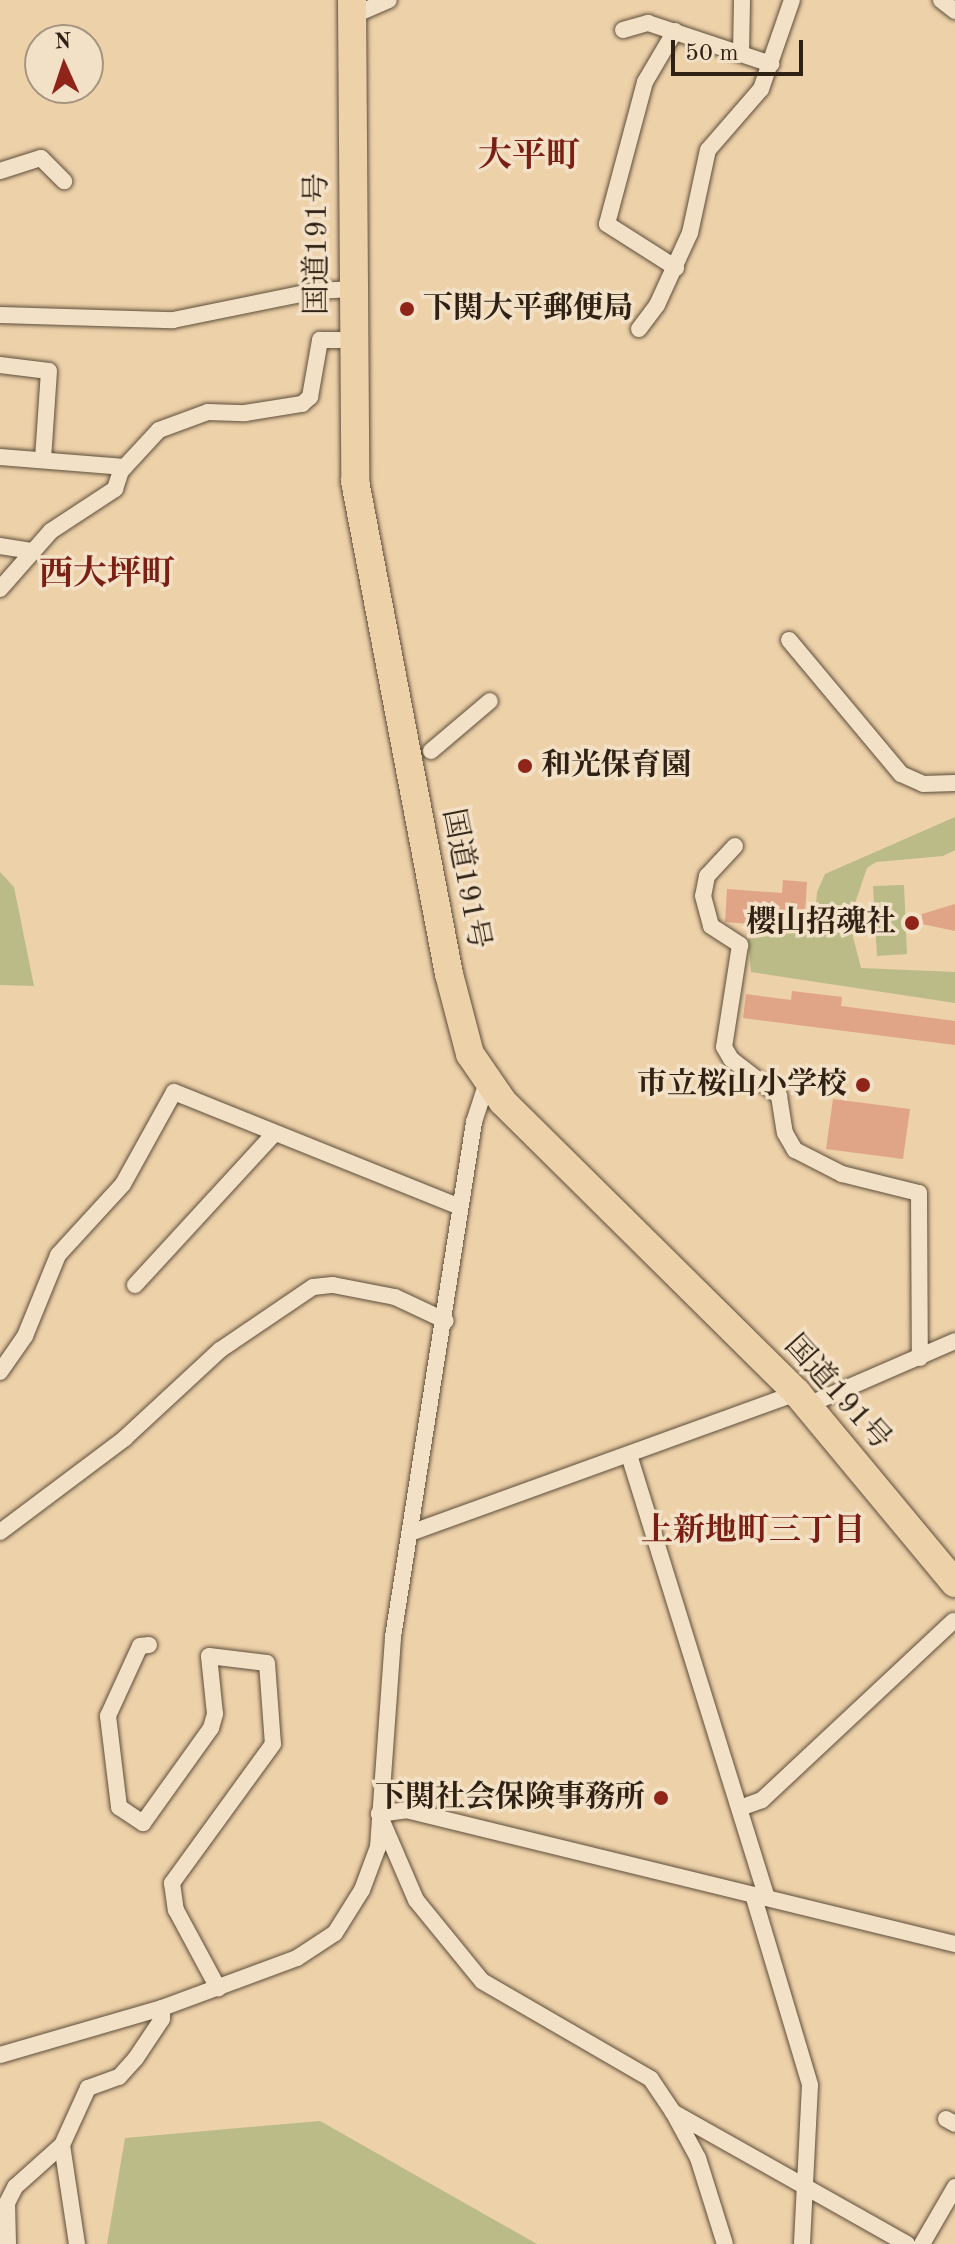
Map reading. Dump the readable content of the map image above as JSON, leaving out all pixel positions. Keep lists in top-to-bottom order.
{
  "streets": {
    "highway": ["国道191号"]
  },
  "districts": ["大平町", "西大坪町", "上新地町三丁目"],
  "places": [
    "下関大平郵便局",
    "和光保育園",
    "櫻山招魂社",
    "市立桜山小学校",
    "下関社会保険事務所"
  ],
  "scale_bar": "50 m",
  "north": "top"
}
